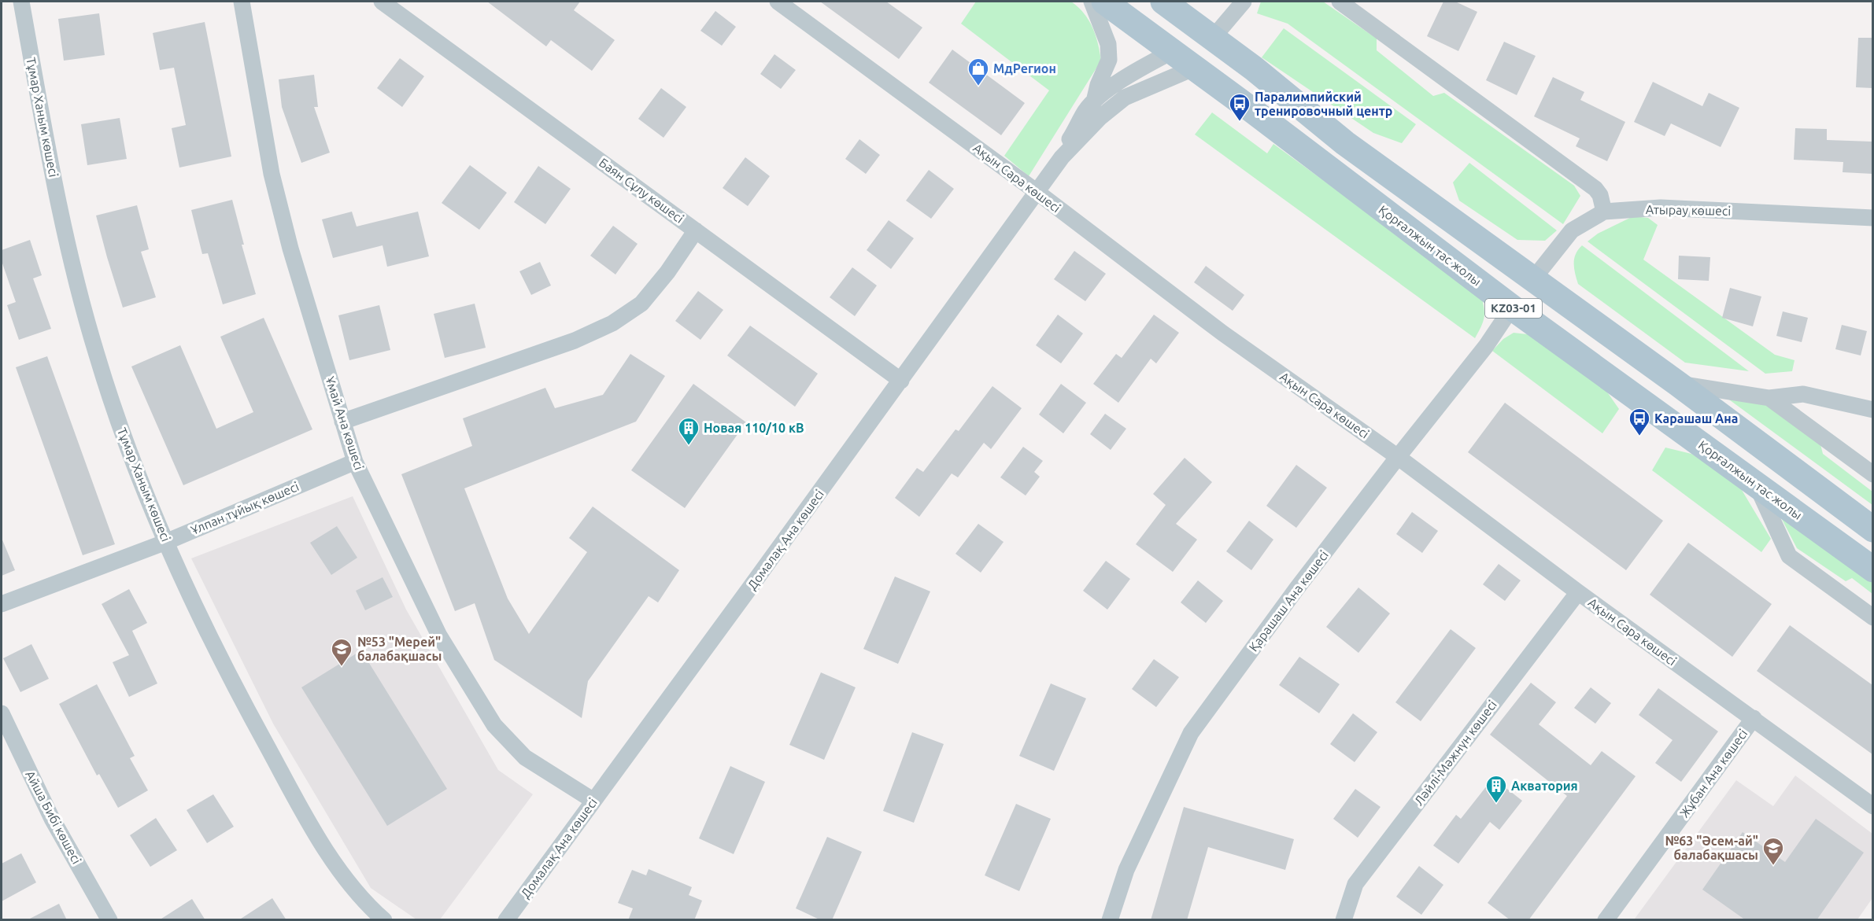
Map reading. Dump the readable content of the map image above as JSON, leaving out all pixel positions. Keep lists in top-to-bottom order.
{
  "streets": {
    "main road": ["Қорғалжын тас жолы", "KZ03-01"],
    "street": [
      "Тұмар Ханым көшесі",
      "Ақын Сара көшесі",
      "Баян Сұлу көшесі",
      "Атырау көшесі",
      "Ұмай Ана көшесі",
      "Ұлпан тұйық көшесі",
      "Домалақ Ана көшесі",
      "Қарашаш Ана көшесі",
      "Ләйлі-Мәжнүн көшесі",
      "Жұбан Ана көшесі",
      "Айша Бибі көшесі"
    ]
  },
  "crossings": [
    ["Тұмар Ханым көшесі", "Ұлпан тұйық көшесі"],
    ["Ақын Сара көшесі", "Домалақ Ана көшесі"],
    ["Ақын Сара көшесі", "Қарашаш Ана көшесі"],
    ["Ақын Сара көшесі", "Ләйлі-Мәжнүн көшесі"],
    ["Ақын Сара көшесі", "Жұбан Ана көшесі"],
    ["Баян Сұлу көшесі", "Домалақ Ана көшесі"],
    ["Атырау көшесі", "KZ03-01"],
    ["Қорғалжын тас жолы", "Домалақ Ана көшесі"],
    ["Қорғалжын тас жолы", "Қарашаш Ана көшесі"],
    ["Ұмай Ана көшесі", "Ұлпан тұйық көшесі"],
    ["Ұмай Ана көшесі", "Домалақ Ана көшесі"]
  ],
  "places": {
    "shop": ["МдРегион"],
    "bus stop": ["Паралимпийский тренировочный центр", "Карашаш Ана"],
    "building": ["Новая 110/10 кВ", "Акватория"],
    "school or university": ["№53 \"Мерей\" балабақшасы", "№63 \"Әсем-ай\" балабақшасы"]
  }
}
